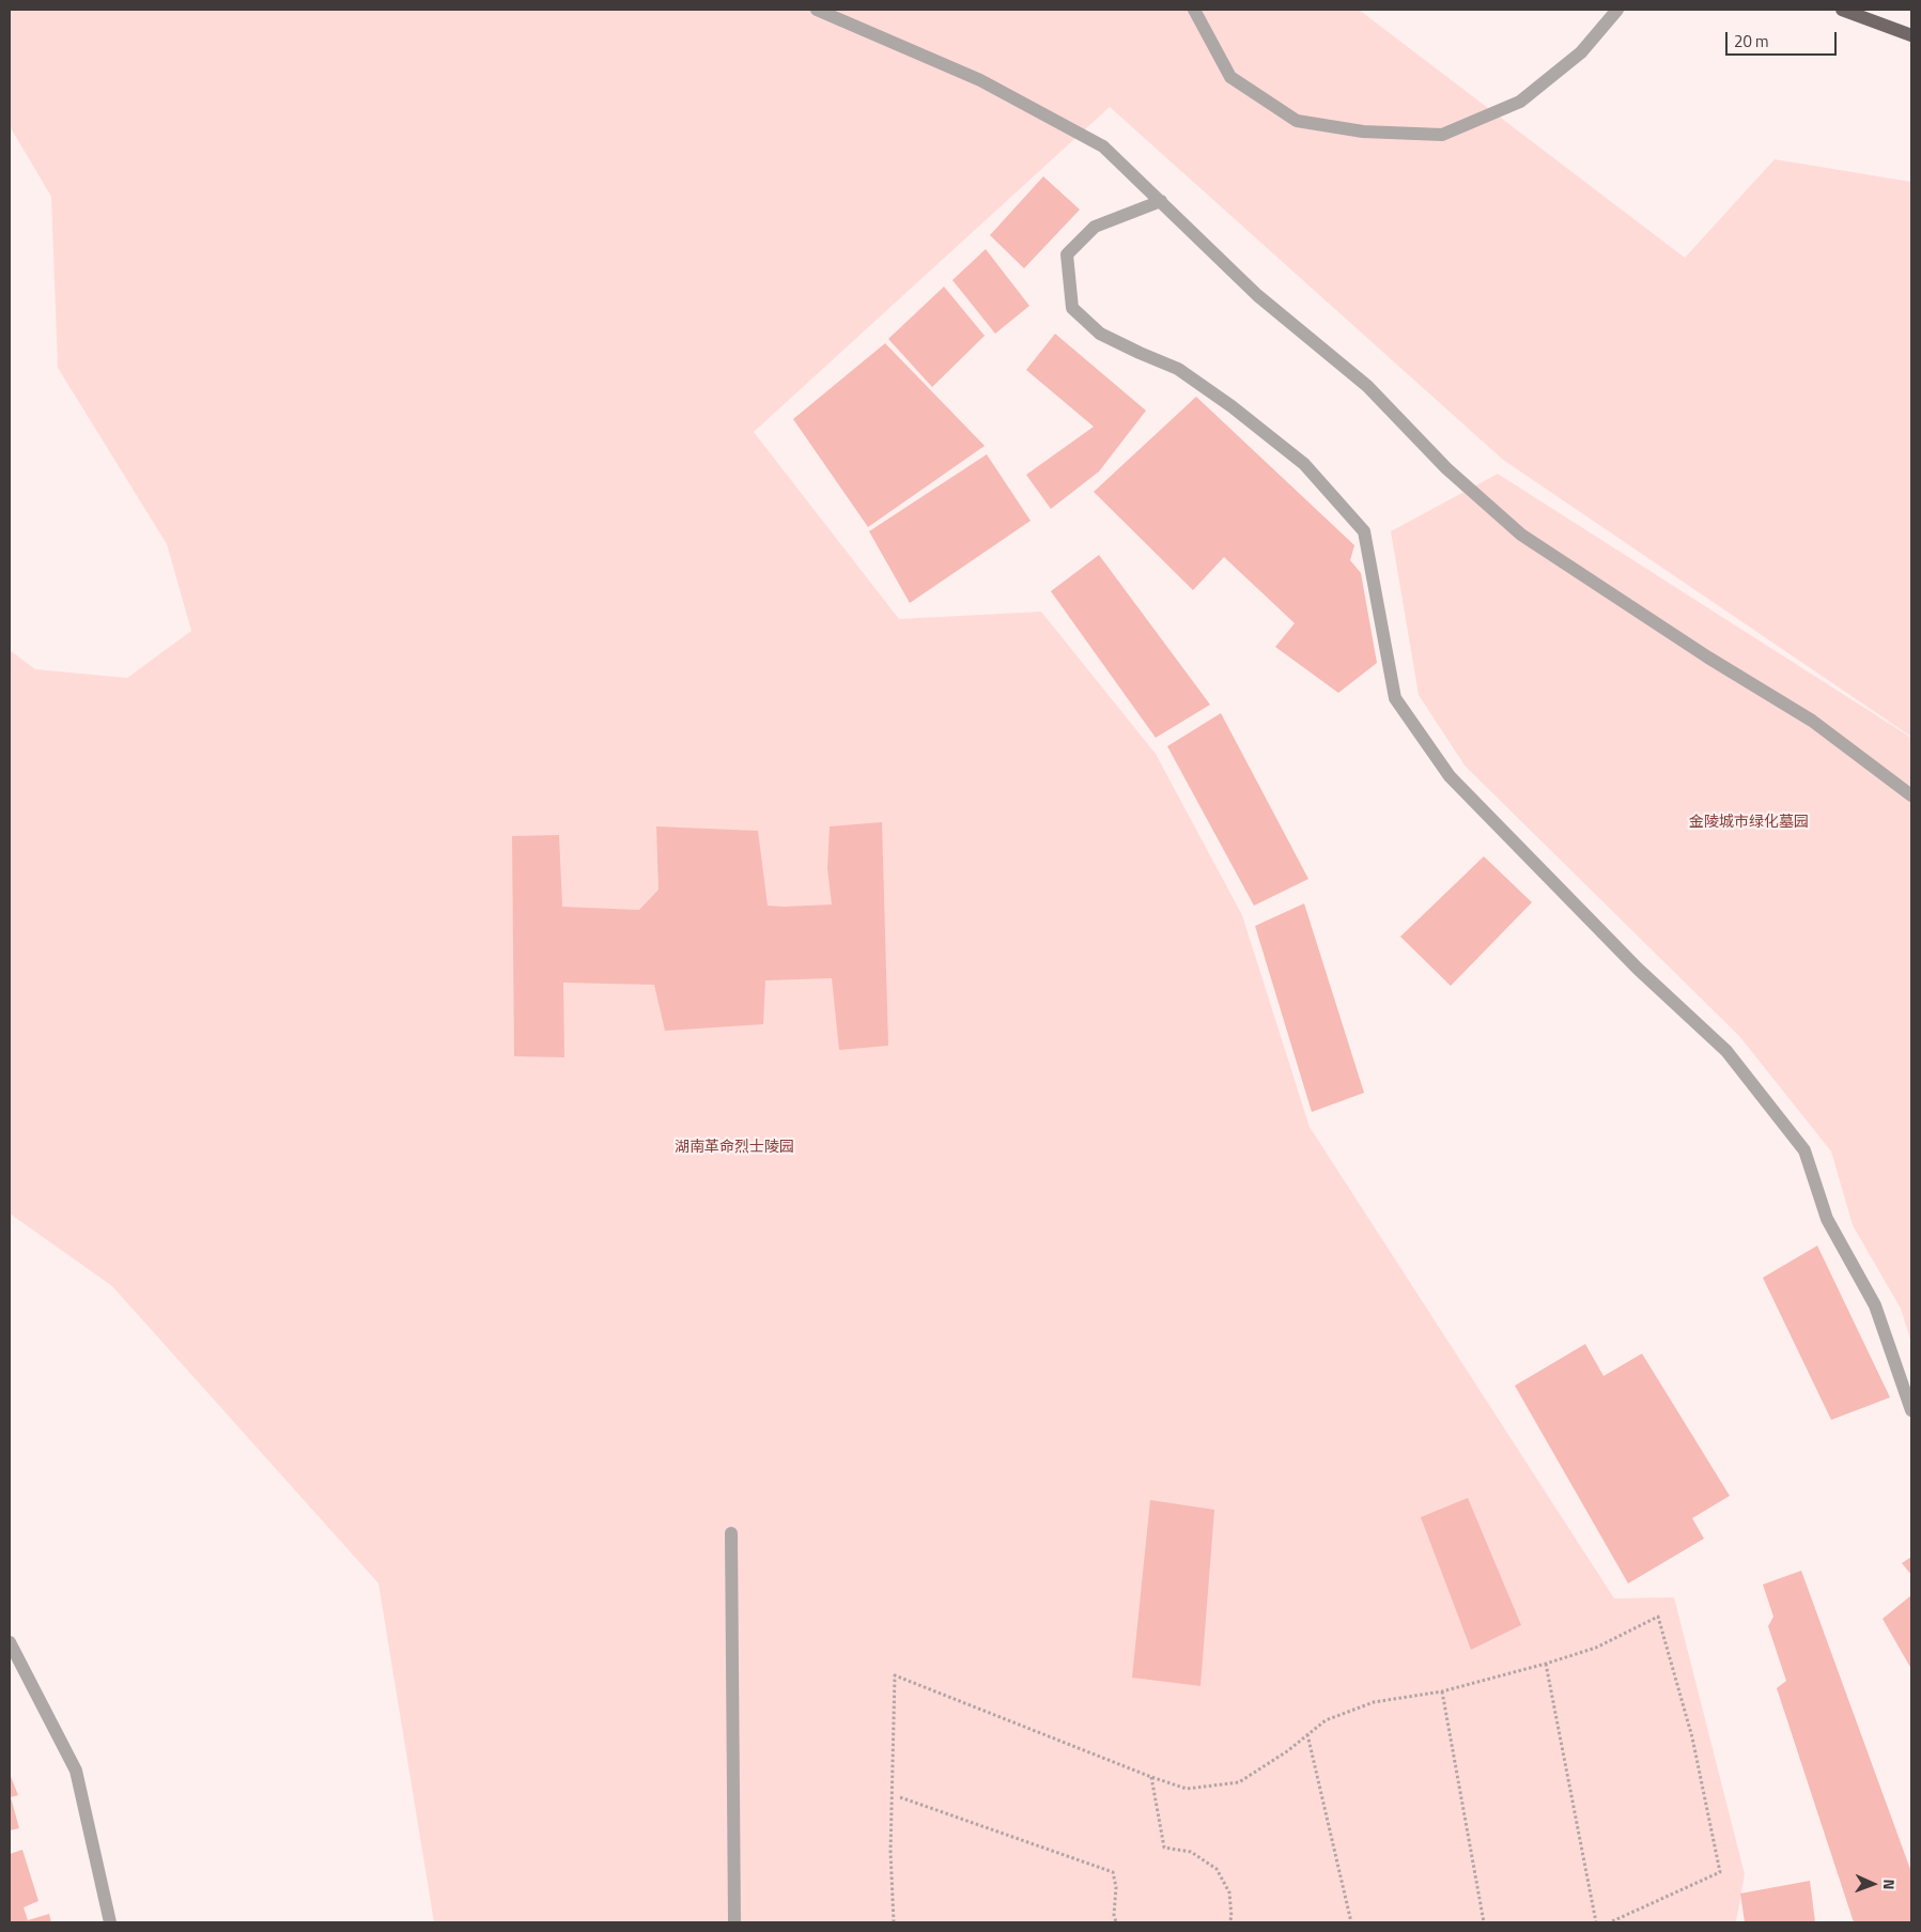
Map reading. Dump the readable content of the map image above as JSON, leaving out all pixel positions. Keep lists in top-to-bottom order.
{
  "parks": ["金陵城市绿化墓园", "湖南革命烈士陵园"],
  "scale_bar": "20 m",
  "north": "right"
}
